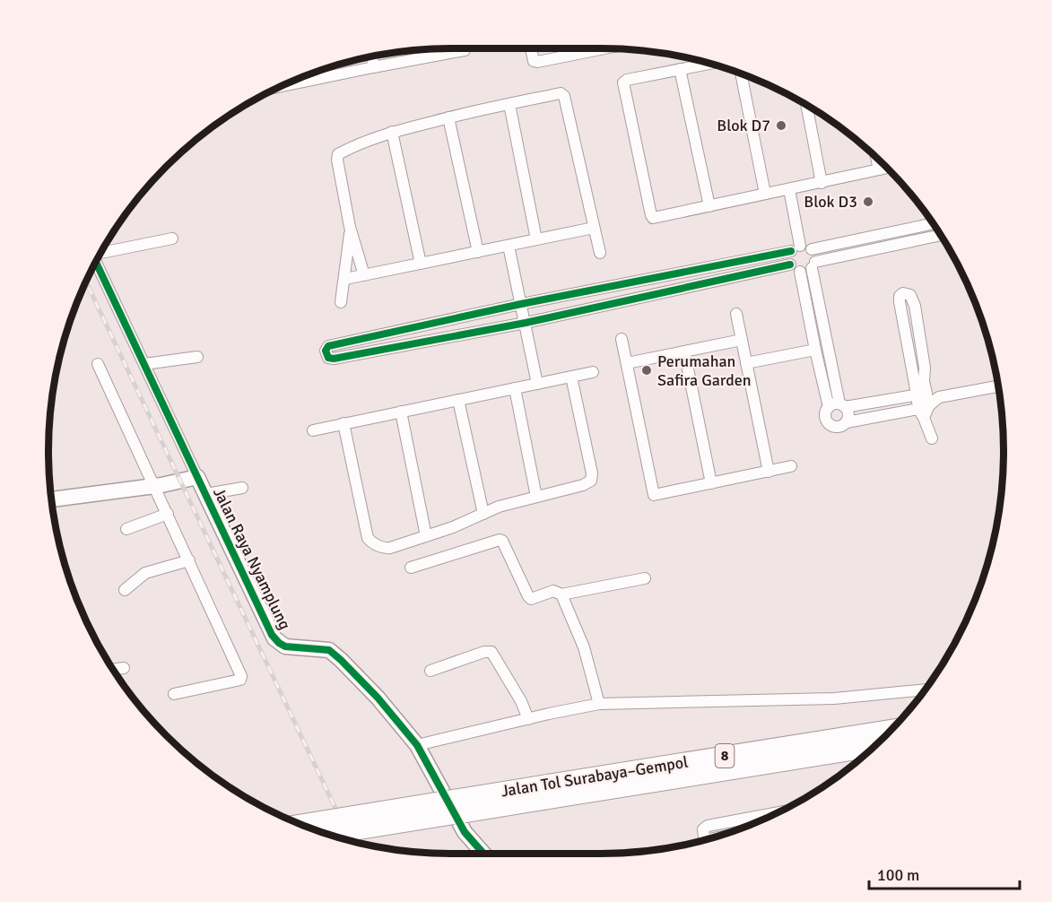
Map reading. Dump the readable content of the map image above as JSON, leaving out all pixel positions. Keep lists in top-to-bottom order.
{
  "streets": {
    "highway": ["8", "Jalan Tol Surabaya–Gempol"],
    "street": ["Jalan Raya Nyamplung"]
  },
  "places": ["Blok D7", "Blok D3", "Perumahan Safira Garden"],
  "scale_bar": "100 m"
}
